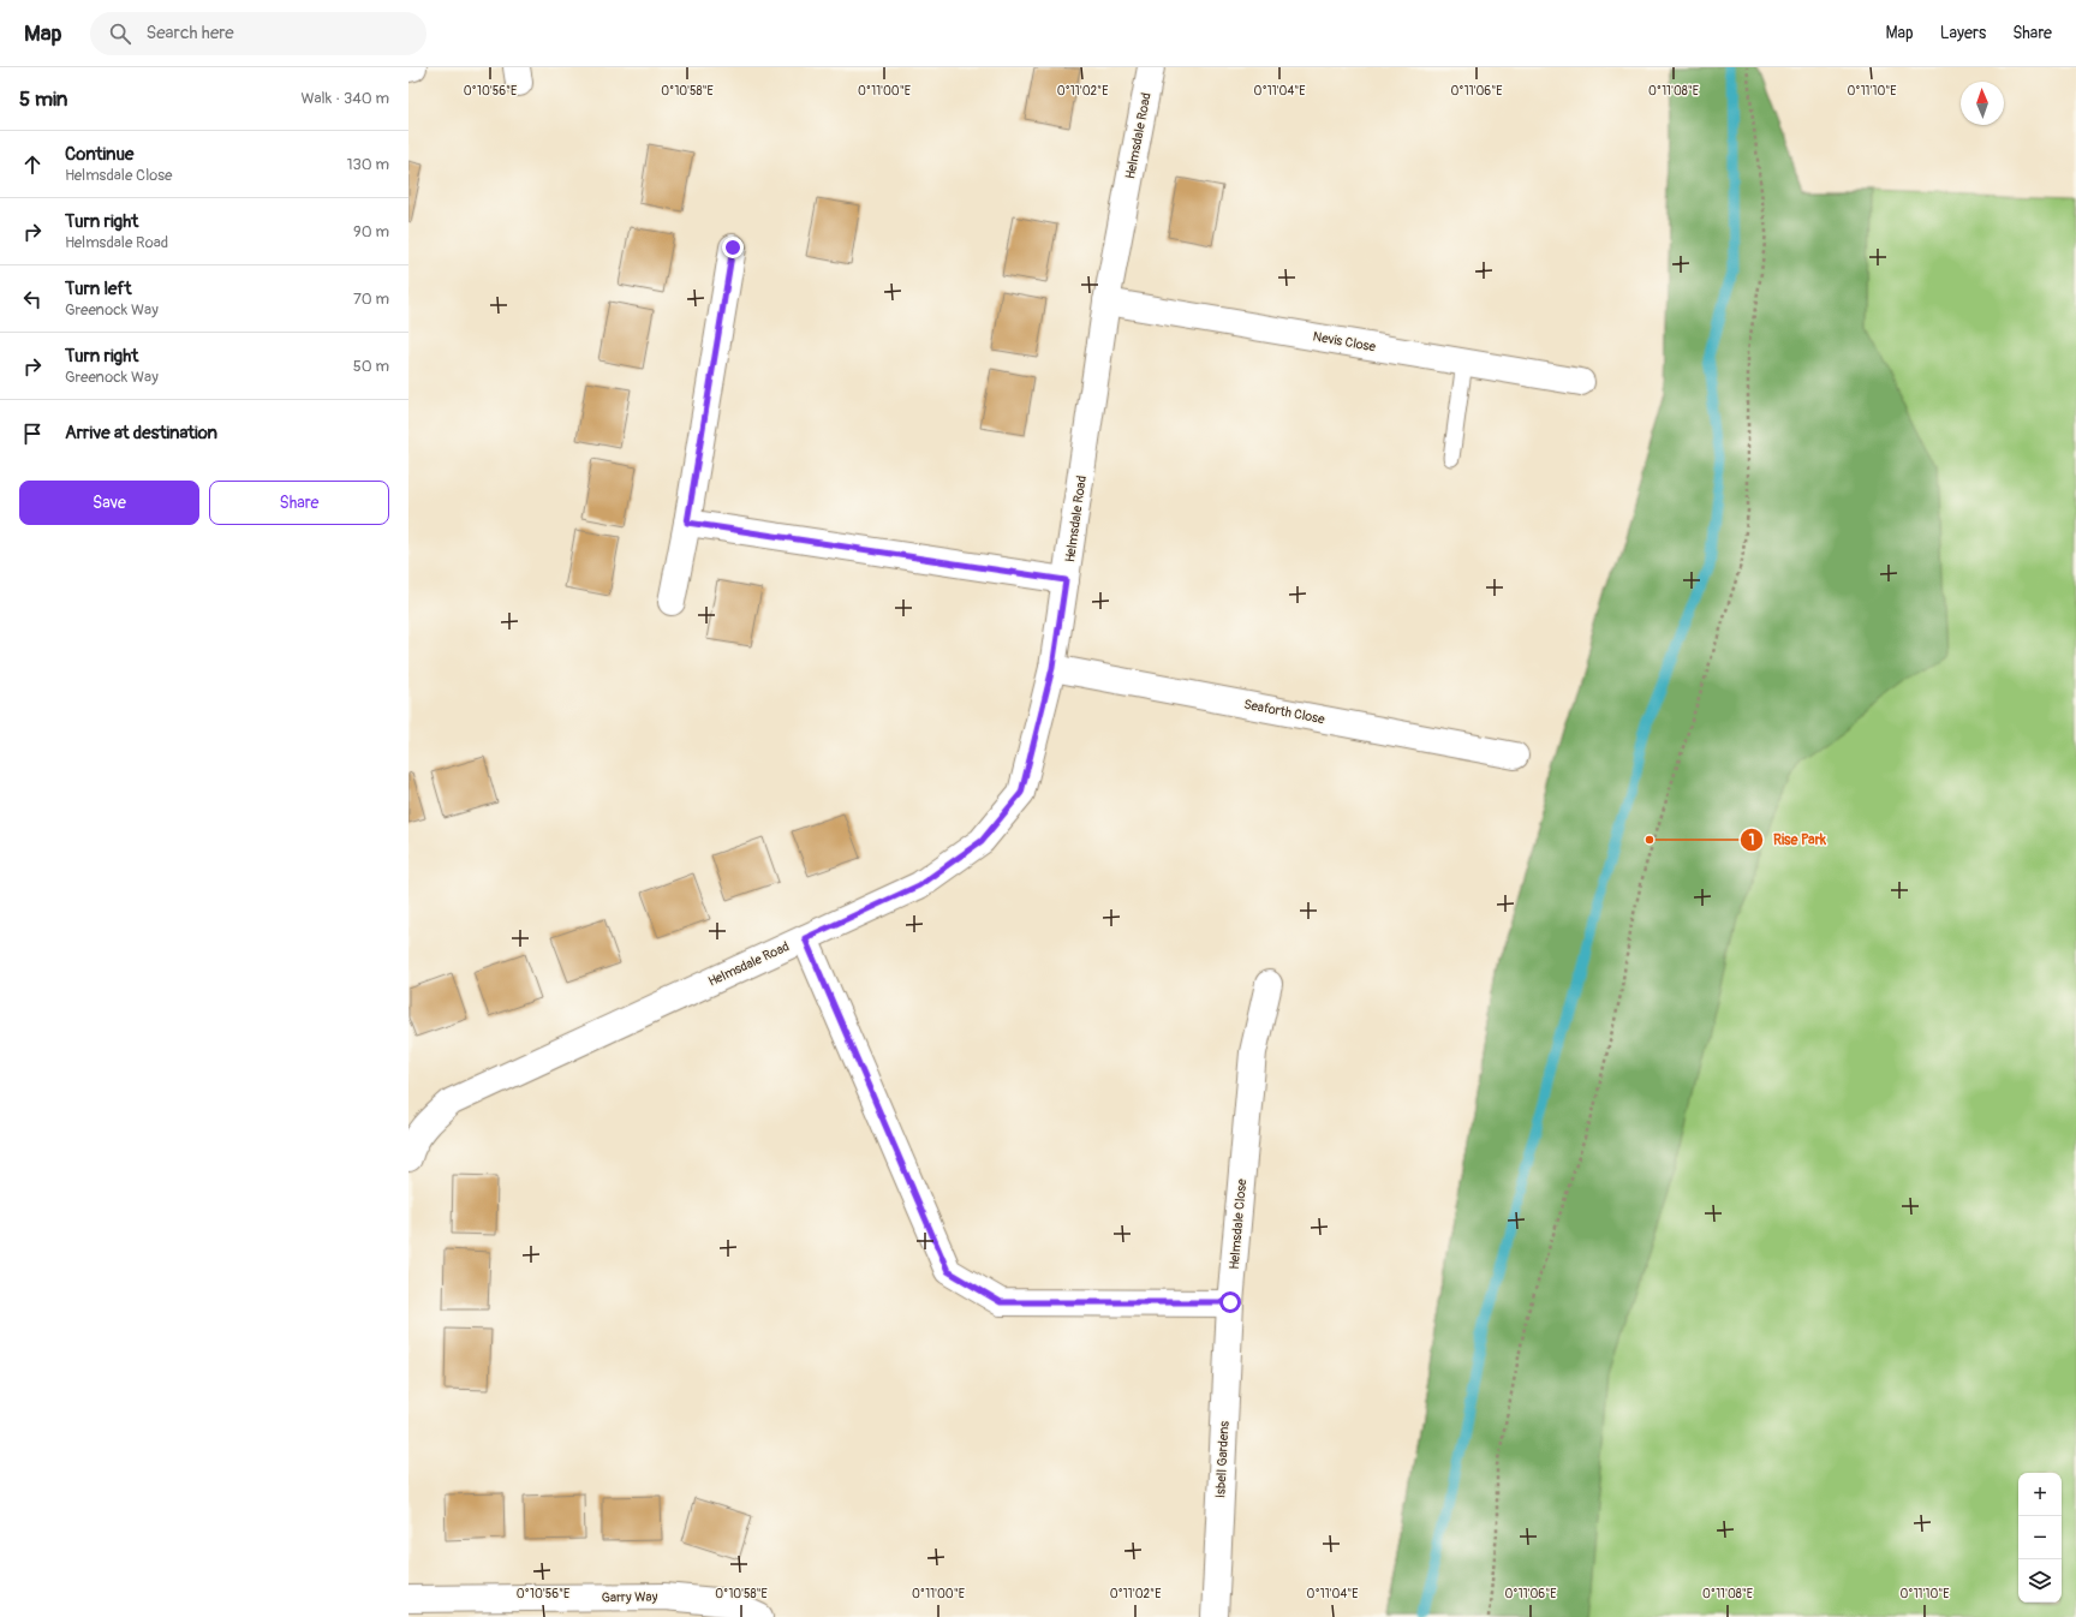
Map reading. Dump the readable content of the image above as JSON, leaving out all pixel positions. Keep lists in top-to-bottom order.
{
  "streets": {
    "street": [
      "Helmsdale Road",
      "Nevis Close",
      "Seaforth Close",
      "Helmsdale Close",
      "Isbell Gardens",
      "Garry Way"
    ]
  },
  "crossings": [
    ["Helmsdale Road", "Nevis Close"],
    ["Helmsdale Road", "Seaforth Close"],
    ["Helmsdale Close", "Isbell Gardens"]
  ],
  "places": ["Rise Park"],
  "north": "top",
  "page": {
    "header": "Map",
    "search": "Search here",
    "nav": ["Map", "Layers", "Share"],
    "heading": ["5 min", "Walk · 340 m"],
    "list": [
      ["Continue", "Helmsdale Close", "130 m"],
      ["Turn right", "Helmsdale Road", "90 m"],
      ["Turn left", "Greenock Way", "70 m"],
      ["Turn right", "Greenock Way", "50 m"],
      "Arrive at destination"
    ],
    "buttons": ["Save", "Share"],
    "map_buttons": ["+", "−"]
  },
  "coordinates": [
    "0°10'56\"E",
    "0°10'58\"E",
    "0°11'00\"E",
    "0°11'02\"E",
    "0°11'04\"E",
    "0°11'06\"E",
    "0°11'08\"E",
    "0°11'10\"E"
  ]
}
